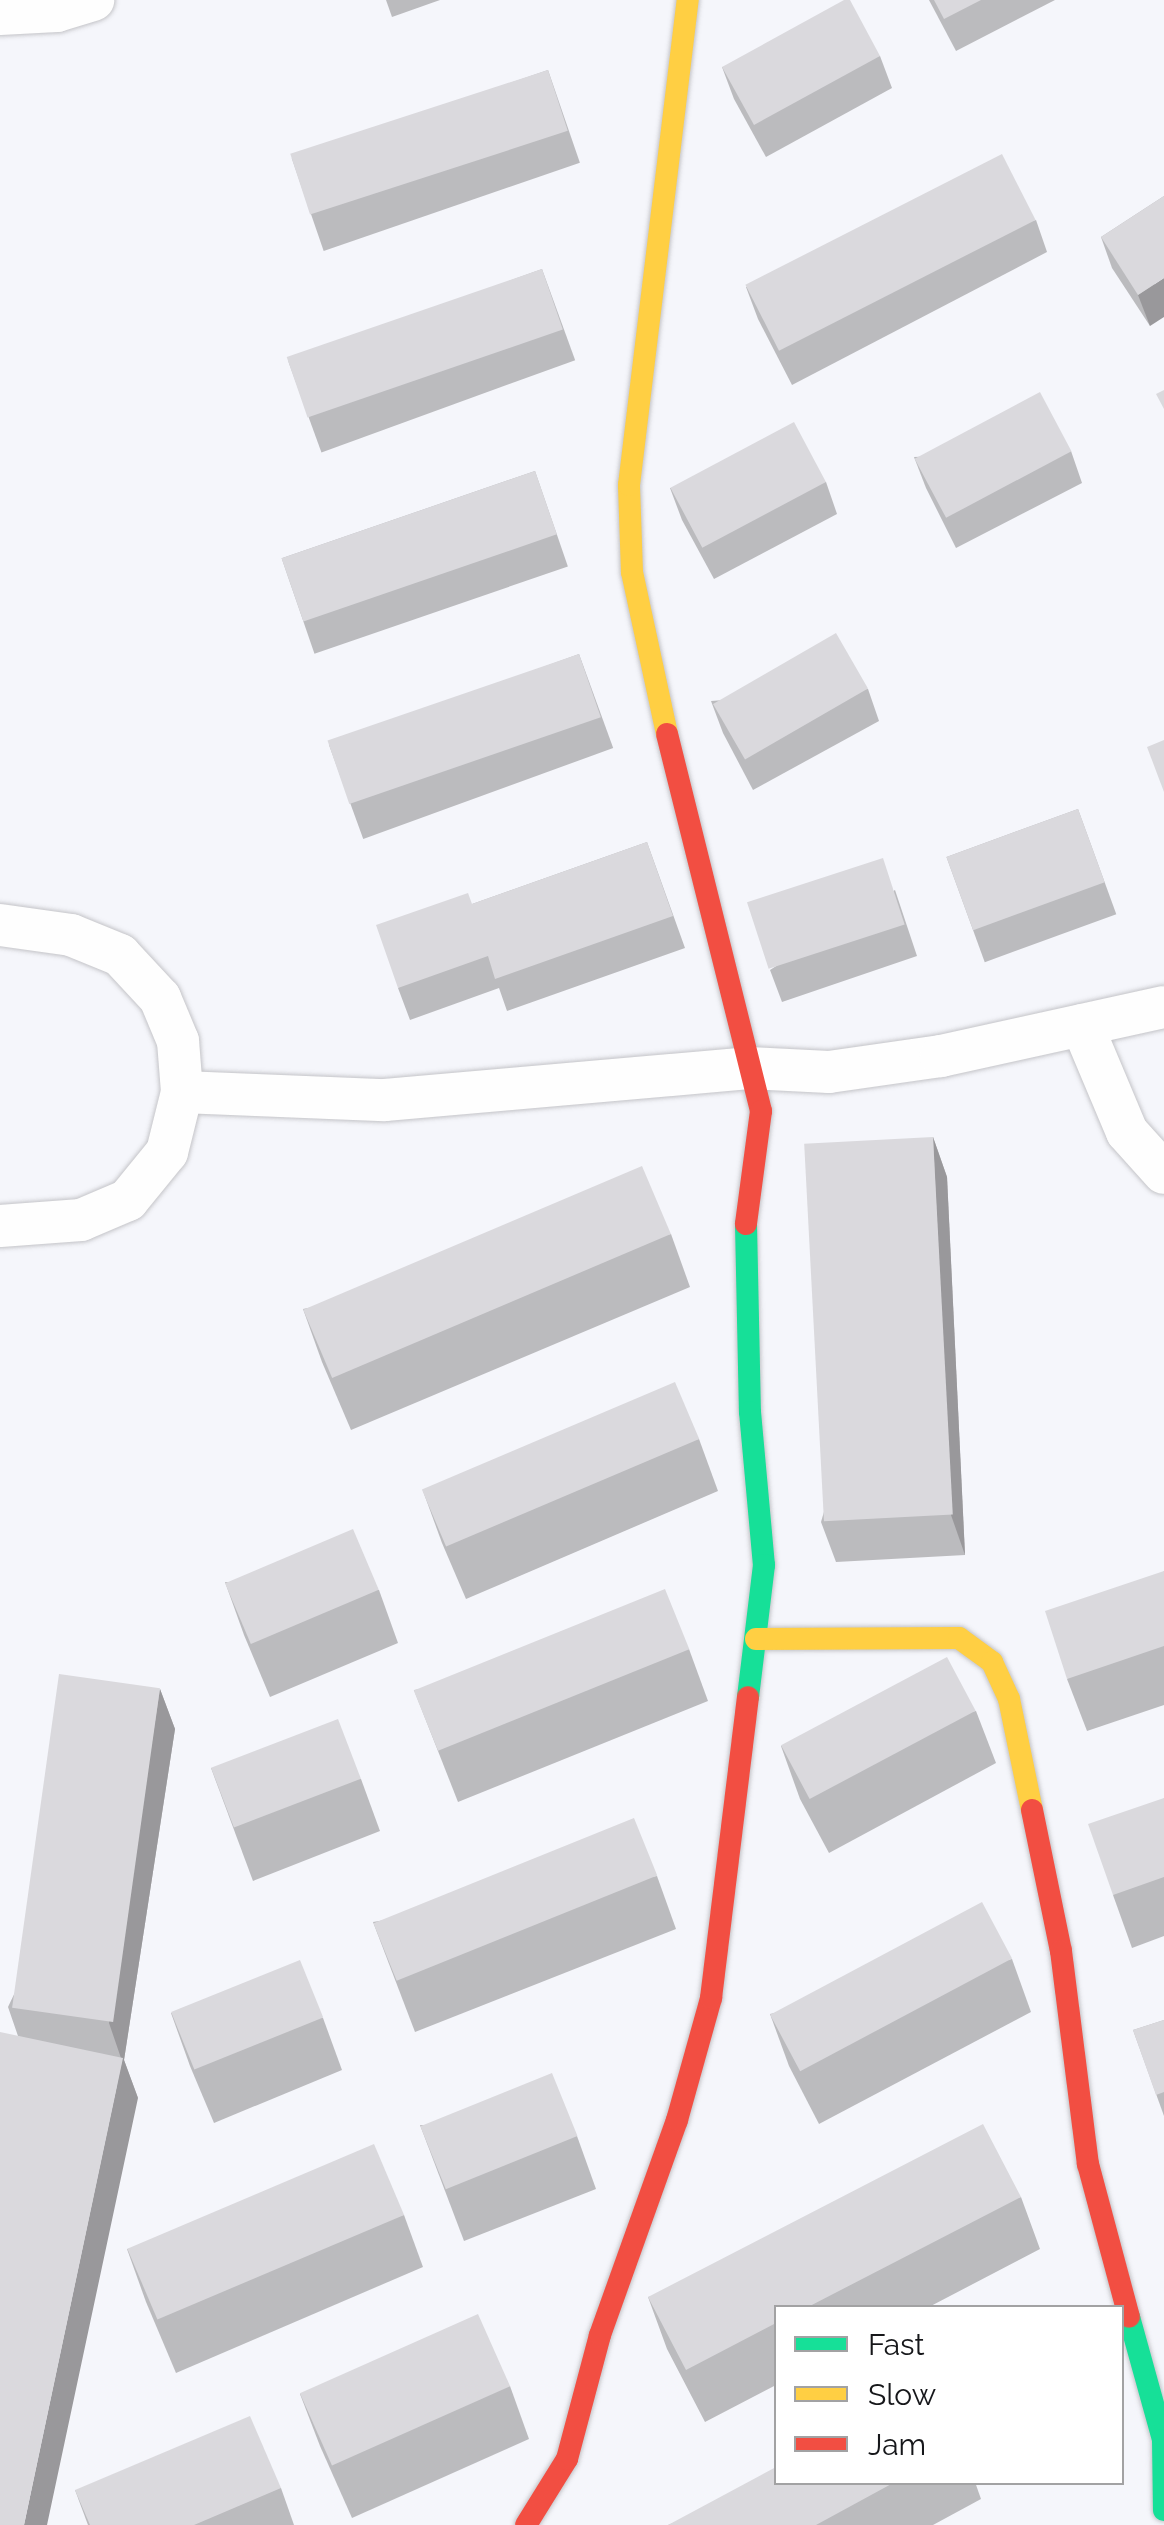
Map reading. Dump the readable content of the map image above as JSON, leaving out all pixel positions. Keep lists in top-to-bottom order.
{
  "legend": ["Fast", "Slow", "Jam"]
}
